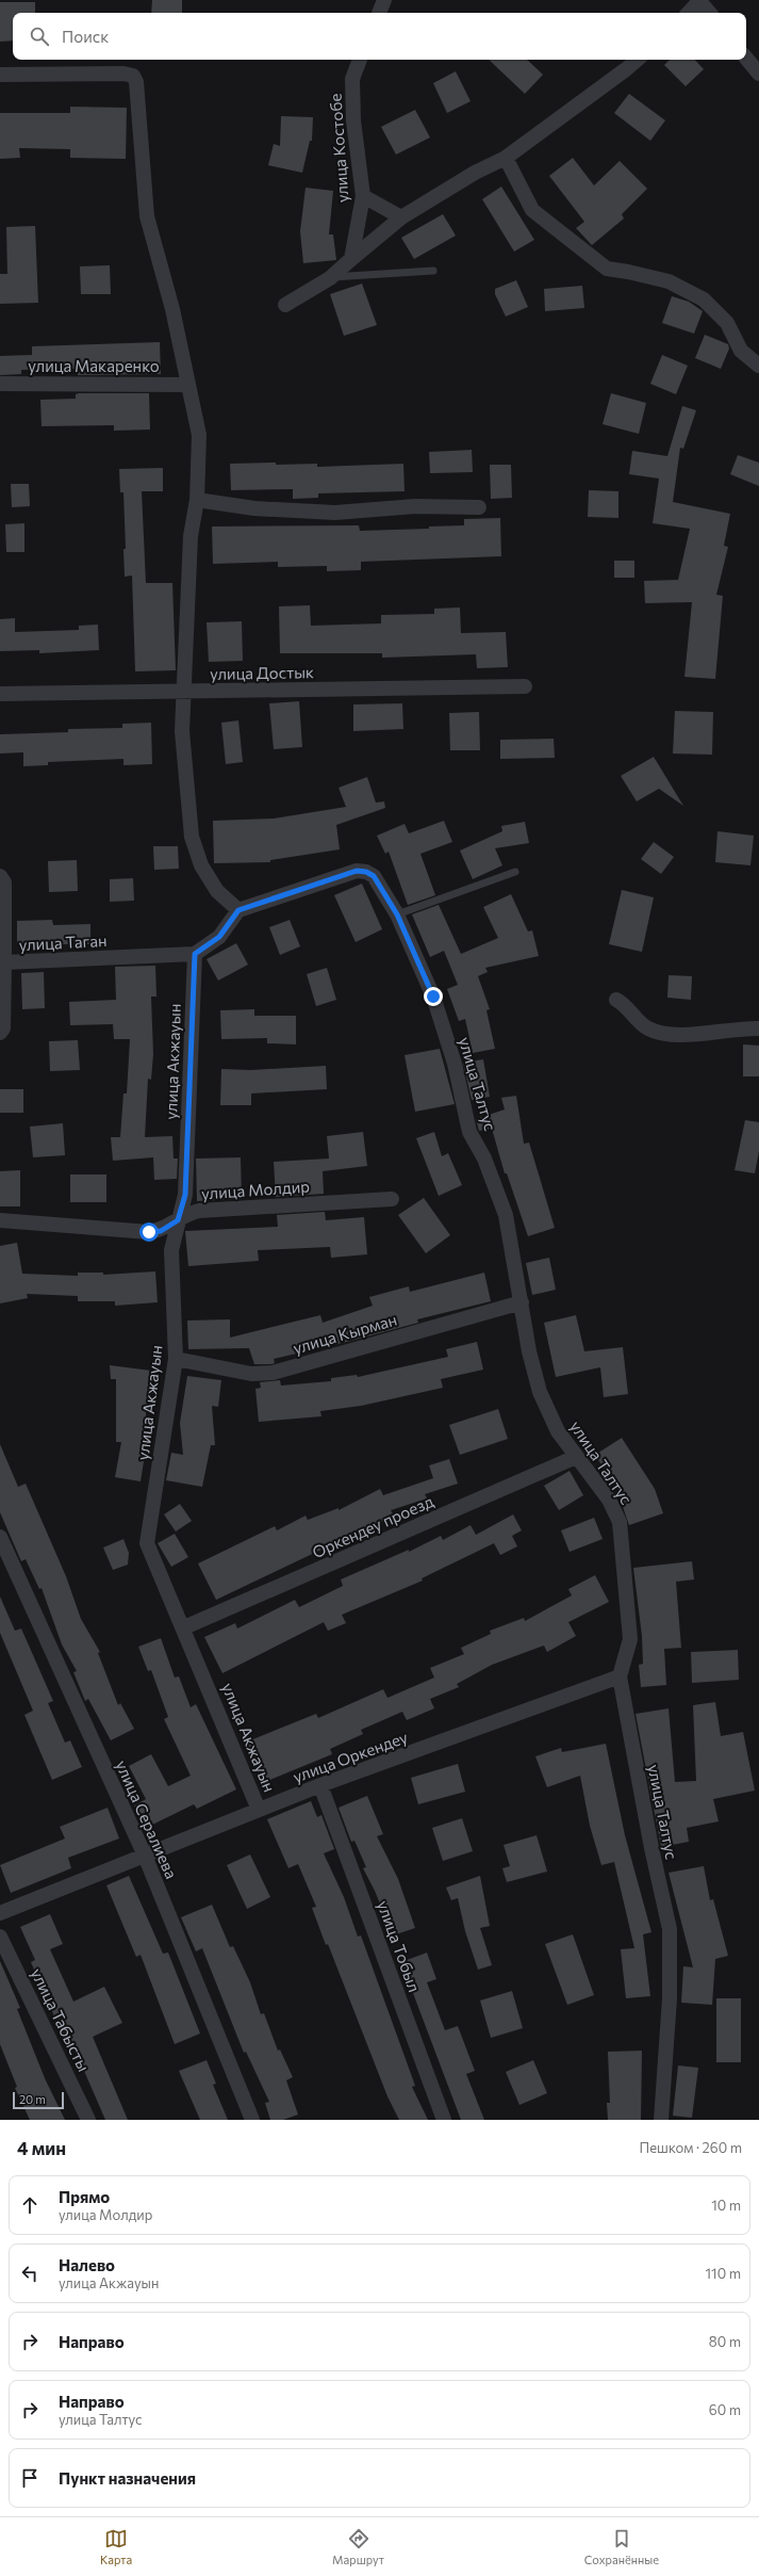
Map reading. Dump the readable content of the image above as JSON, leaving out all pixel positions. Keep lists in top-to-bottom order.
{
  "streets": {
    "street": [
      "улица Костобе",
      "улица Макаренко",
      "улица Достык",
      "улица Таган",
      "улица Акжауын",
      "улица Талтус",
      "улица Молдир",
      "улица Кырман",
      "Оркендеу проезд",
      "улица Оркендеу",
      "улица Сералиева",
      "улица Тобыл",
      "улица Табысты"
    ]
  },
  "crossings": [
    ["улица Таган", "улица Акжауын"],
    ["улица Акжауын", "улица Молдир"],
    ["улица Акжауын", "улица Кырман"],
    ["улица Акжауын", "Оркендеу проезд"],
    ["улица Акжауын", "улица Оркендеу"],
    ["улица Талтус", "улица Кырман"],
    ["улица Талтус", "Оркендеу проезд"],
    ["улица Талтус", "улица Оркендеу"],
    ["улица Оркендеу", "улица Сералиева"],
    ["улица Оркендеу", "улица Тобыл"]
  ],
  "scale_bar": "20 m",
  "page": {
    "search": "Поиск",
    "scale": "20 m",
    "heading": ["4 мин", "Пешком · 260 m"],
    "list": [
      ["Прямо", "улица Молдир", "10 m"],
      ["Налево", "улица Акжауын", "110 m"],
      ["Направо", "80 m"],
      ["Направо", "улица Талтус", "60 m"],
      "Пункт назначения"
    ],
    "nav": ["Карта", "Маршрут", "Сохранённые"]
  }
}
